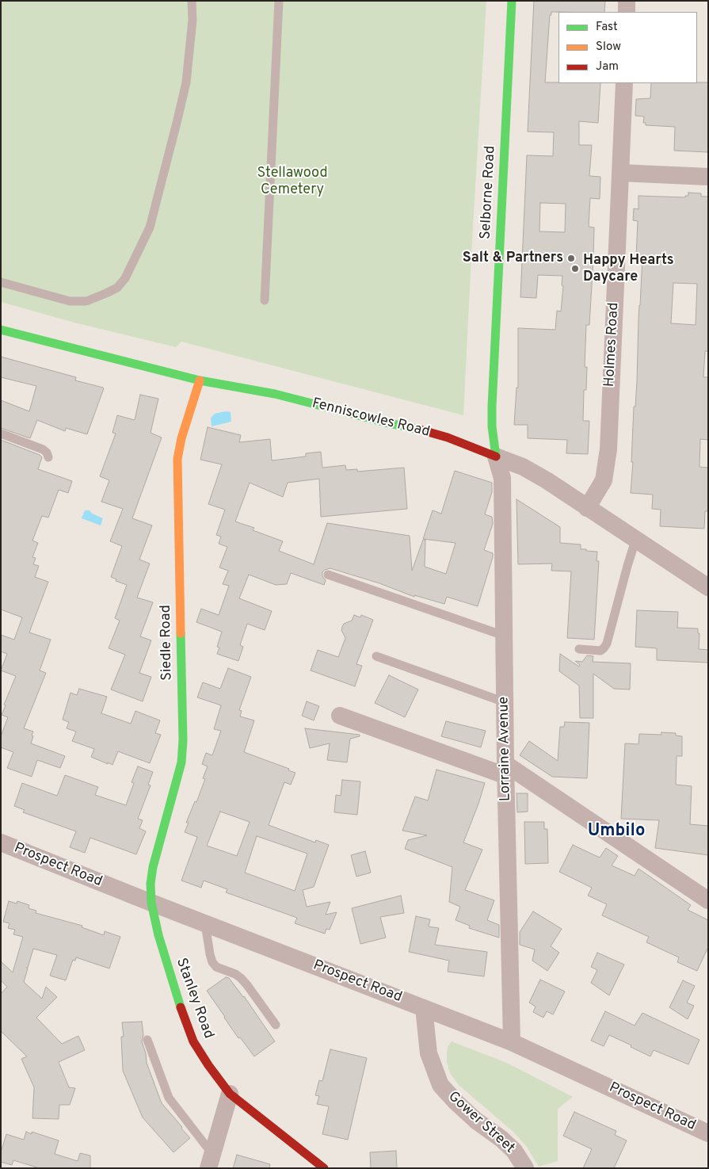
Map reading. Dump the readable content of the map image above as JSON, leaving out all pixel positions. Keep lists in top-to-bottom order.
{
  "streets": {
    "street": [
      "Selborne Road",
      "Holmes Road",
      "Fenniscowles Road",
      "Siedle Road",
      "Lorraine Avenue",
      "Prospect Road",
      "Stanley Road",
      "Gower Street"
    ]
  },
  "crossings": [
    ["Selborne Road", "Fenniscowles Road"],
    ["Selborne Road", "Lorraine Avenue"],
    ["Holmes Road", "Fenniscowles Road"],
    ["Fenniscowles Road", "Siedle Road"],
    ["Fenniscowles Road", "Lorraine Avenue"],
    ["Siedle Road", "Prospect Road"],
    ["Siedle Road", "Stanley Road"],
    ["Lorraine Avenue", "Prospect Road"],
    ["Prospect Road", "Stanley Road"],
    ["Prospect Road", "Gower Street"]
  ],
  "districts": ["Umbilo"],
  "parks": ["Stellawood Cemetery"],
  "places": ["Salt & Partners", "Happy Hearts Daycare"],
  "legend": ["Fast", "Slow", "Jam"]
}
